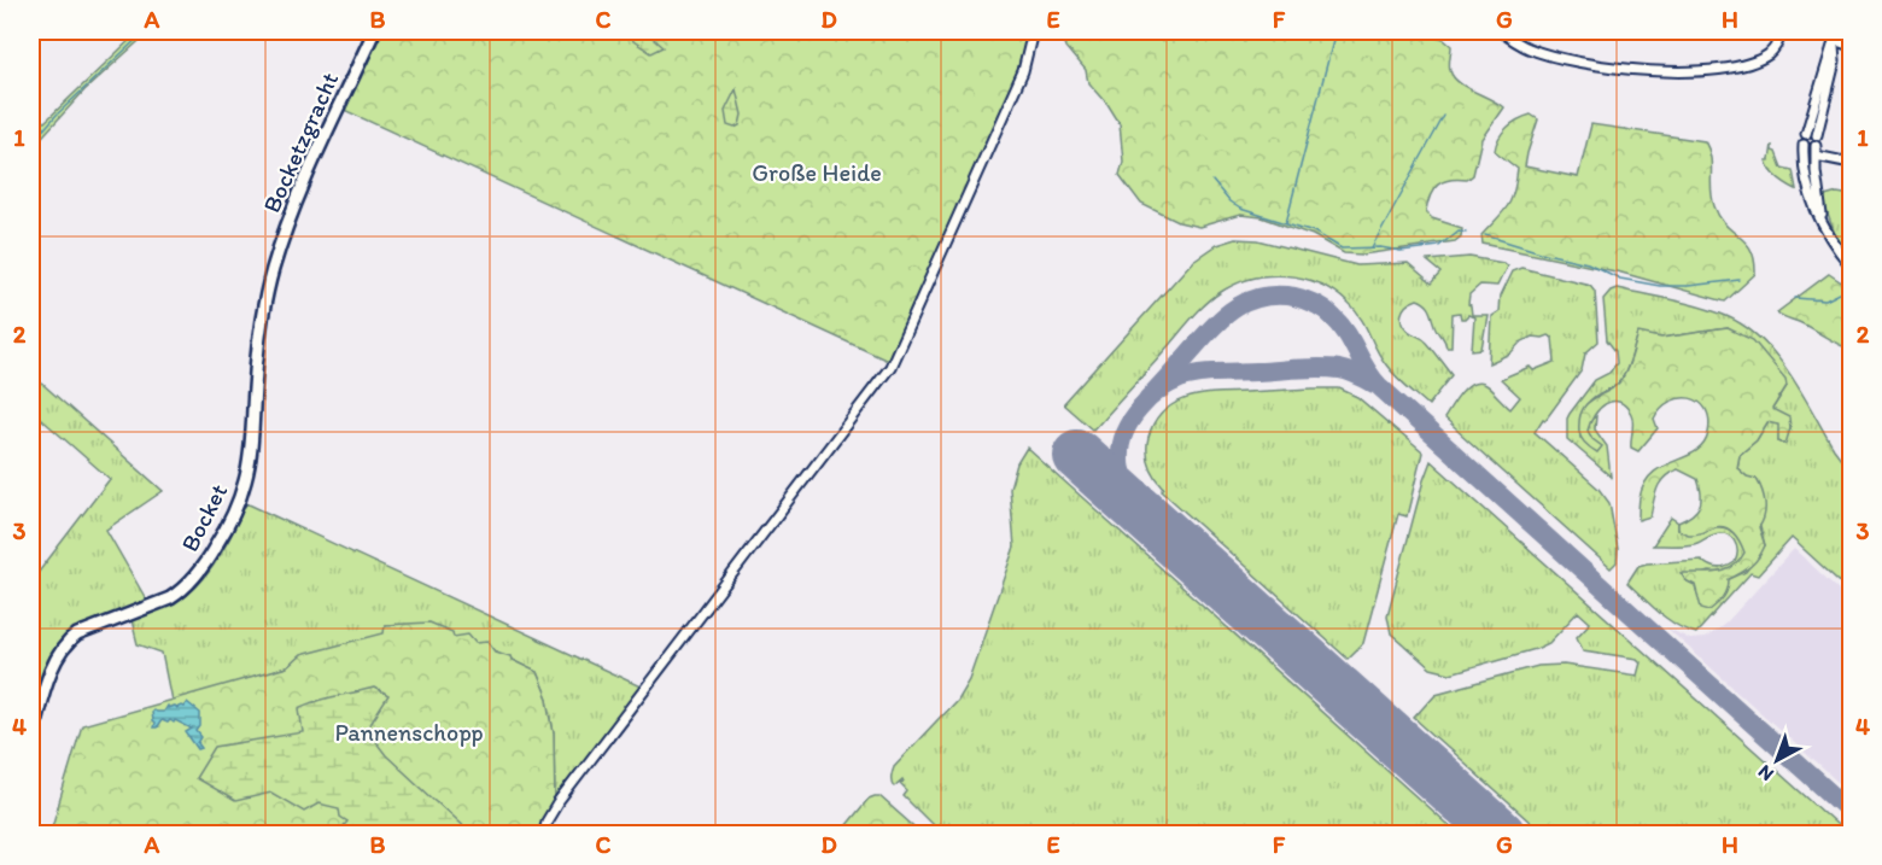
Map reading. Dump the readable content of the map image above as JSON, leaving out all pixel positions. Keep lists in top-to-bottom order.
{
  "streets": {
    "street": ["Bocketzgracht", "Bocket"]
  },
  "crossings": [
    ["Bocketzgracht", "Bocket"]
  ],
  "parks": ["Große Heide", "Pannenschopp"],
  "north": "bottom left",
  "grid": {
    "columns": [
      "A",
      "B",
      "C",
      "D",
      "E",
      "F",
      "G",
      "H"
    ],
    "rows": [
      "1",
      "2",
      "3",
      "4"
    ]
  }
}
